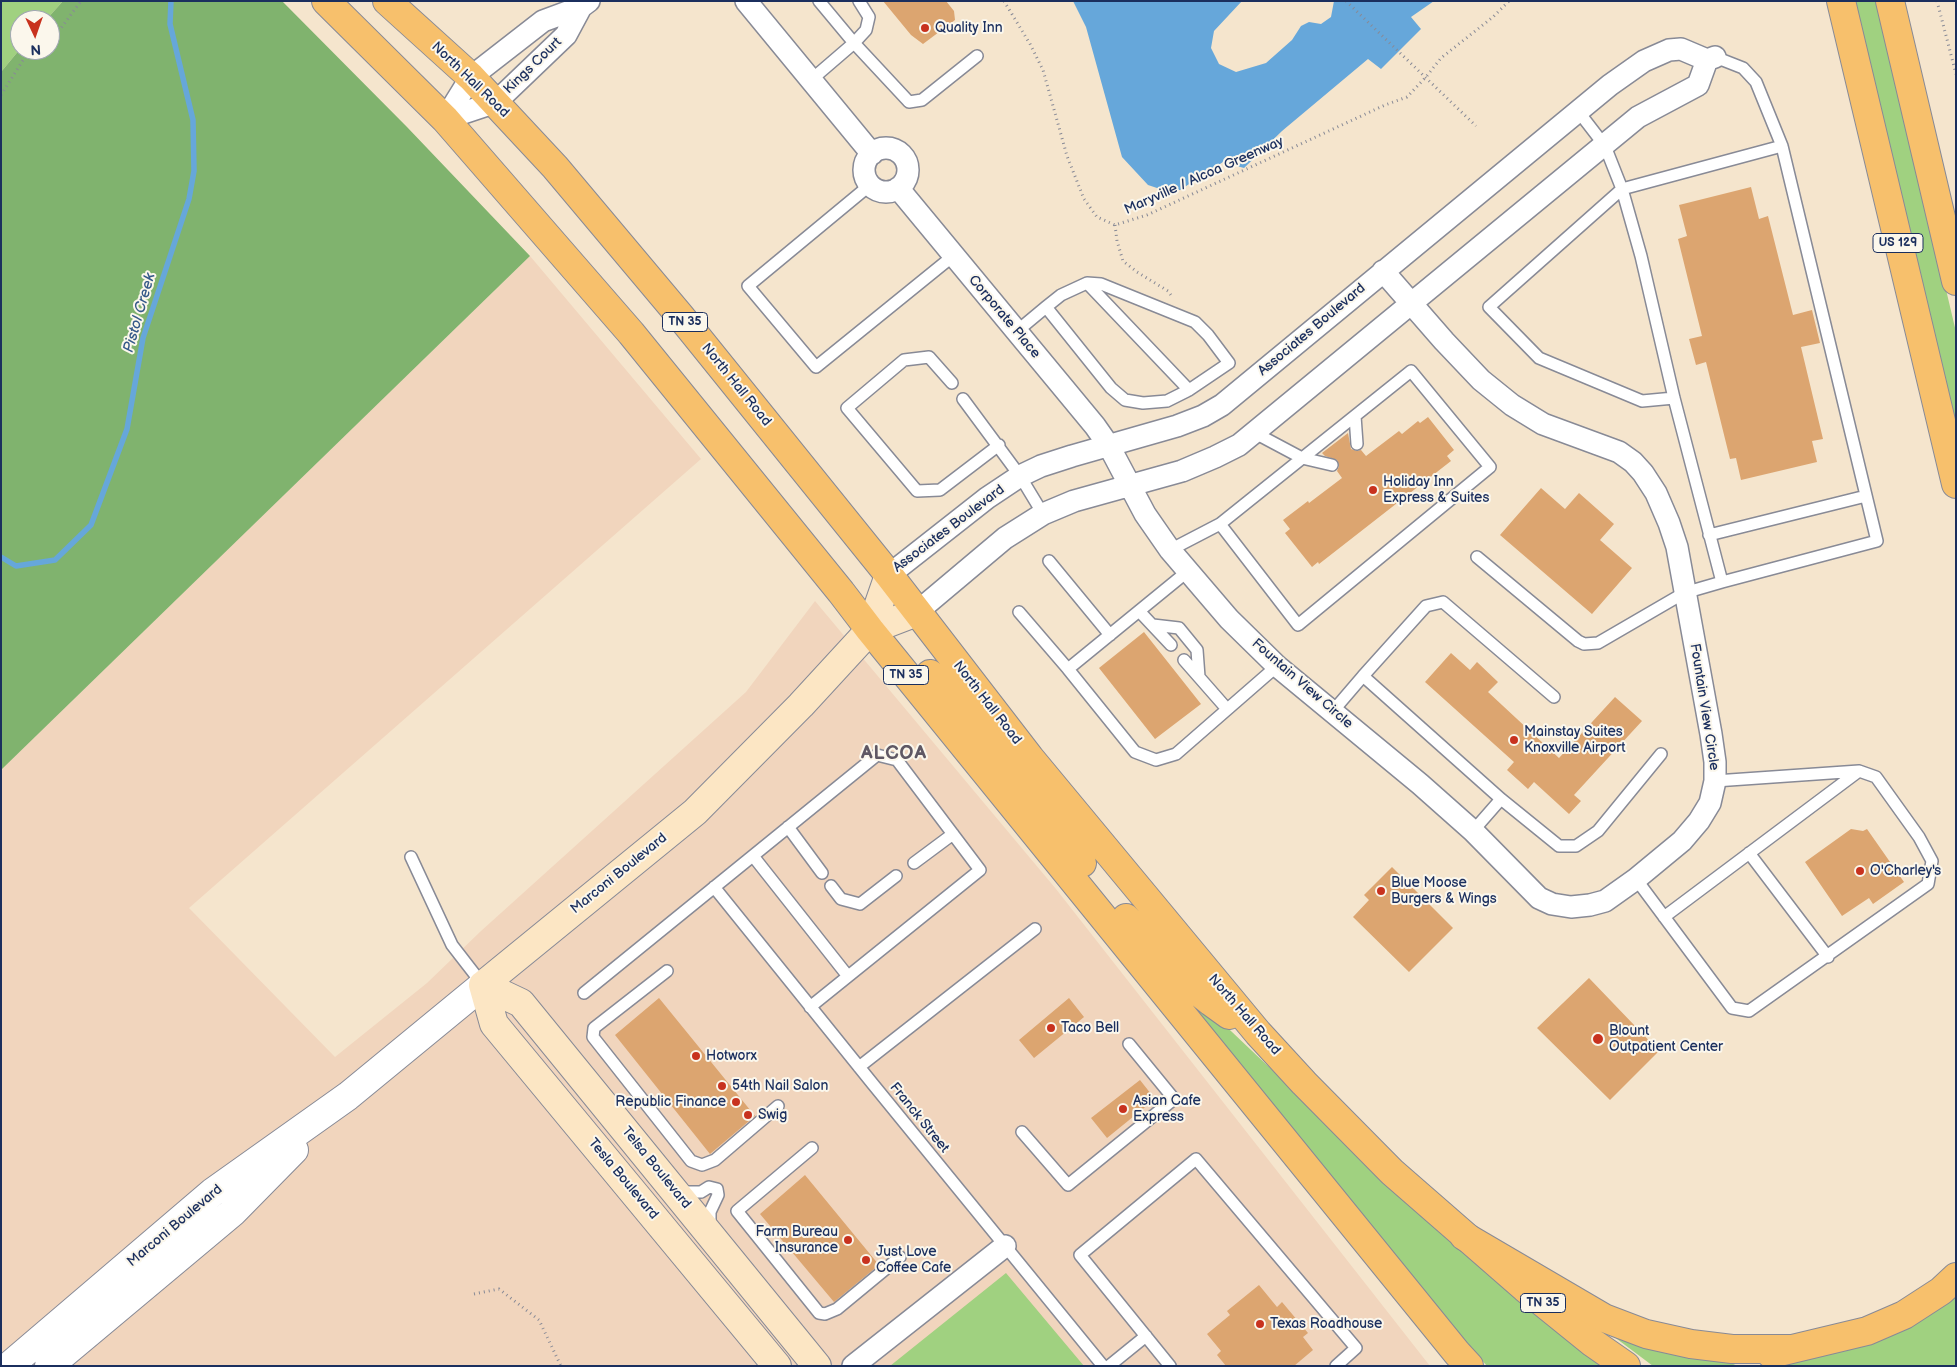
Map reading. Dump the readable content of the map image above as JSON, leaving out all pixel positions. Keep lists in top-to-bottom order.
{
  "streets": {
    "main road": [
      "North Hall Road",
      "US 129",
      "TN 35",
      "Marconi Boulevard",
      "Telsa Boulevard",
      "Tesla Boulevard"
    ],
    "street": [
      "Kings Court",
      "Corporate Place",
      "Associates Boulevard",
      "Fountain View Circle"
    ],
    "lane": ["Franck Street"],
    "path": ["Maryville / Alcoa Greenway"]
  },
  "crossings": [
    ["Kings Court", "North Hall Road"],
    ["Kings Court", "TN 35"],
    ["North Hall Road", "Associates Boulevard"],
    ["North Hall Road", "Marconi Boulevard"],
    ["Corporate Place", "Associates Boulevard"],
    ["Corporate Place", "Fountain View Circle"],
    ["TN 35", "Marconi Boulevard"],
    ["Associates Boulevard", "Fountain View Circle"],
    ["Associates Boulevard", "Marconi Boulevard"],
    ["Marconi Boulevard", "Telsa Boulevard"],
    ["Marconi Boulevard", "Tesla Boulevard"],
    ["Telsa Boulevard", "Tesla Boulevard"]
  ],
  "districts": ["ALCOA"],
  "water": ["Pistol Creek"],
  "places": [
    "Quality Inn",
    "Holiday Inn Express & Suites",
    "Mainstay Suites Knoxville Airport",
    "O'Charley's",
    "Blue Moose Burgers & Wings",
    "Taco Bell",
    "Blount Outpatient Center",
    "Hotworx",
    "54th Nail Salon",
    "Republic Finance",
    "Asian Cafe Express",
    "Swig",
    "Farm Bureau Insurance",
    "Just Love Coffee Cafe",
    "Texas Roadhouse"
  ],
  "north": "bottom"
}
